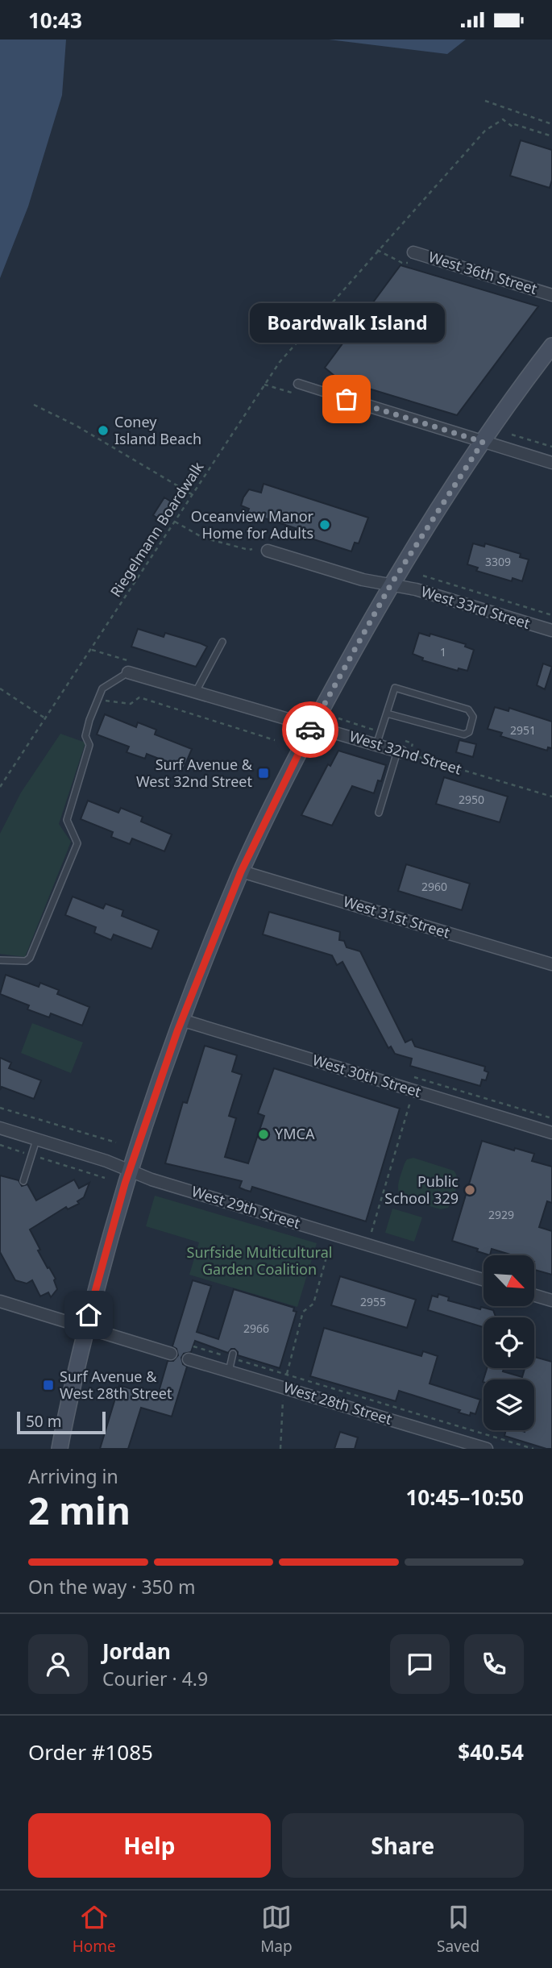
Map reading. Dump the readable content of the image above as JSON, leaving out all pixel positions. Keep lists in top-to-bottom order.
{
  "streets": {
    "street": [
      "West 36th Street",
      "West 33rd Street",
      "West 32nd Street",
      "West 31st Street",
      "West 30th Street",
      "West 29th Street",
      "West 28th Street"
    ],
    "path": ["Riegelmann Boardwalk"]
  },
  "parks": ["Surfside Multicultural Garden Coalition"],
  "places": {
    "other": [
      "Boardwalk Island",
      "Coney Island Beach",
      "Oceanview Manor Home for Adults",
      "YMCA",
      "Public School 329"
    ],
    "transit": ["Surf Avenue & West 32nd Street", "Surf Avenue & West 28th Street"]
  },
  "house_numbers": [
    "3309",
    "1",
    "2951",
    "2950",
    "2960",
    "2929",
    "2955",
    "2966"
  ],
  "scale_bar": "50 m",
  "north": "bottom right",
  "page": {
    "status": "10:43",
    "bubble": "Boardwalk Island",
    "scale": "50 m",
    "heading": ["2 min", "Arriving in", "10:45–10:50"],
    "panel": [
      "Jordan",
      "Courier · 4.9",
      "Order #1085",
      "$40.54"
    ],
    "bar": "On the way · 350 m",
    "buttons": ["Help", "Share"],
    "tabs": ["Home", "Map", "Saved"]
  }
}
